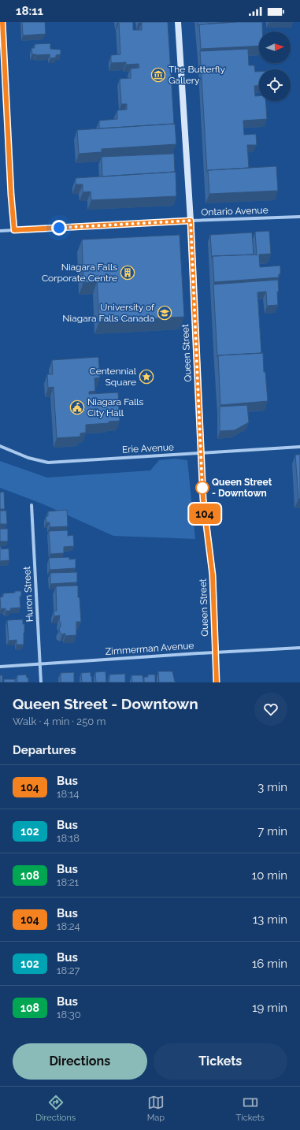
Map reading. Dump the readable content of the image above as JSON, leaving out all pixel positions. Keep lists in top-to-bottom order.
{
  "streets": {
    "street": [
      "Ontario Avenue",
      "Queen Street",
      "Erie Avenue",
      "Huron Street",
      "Zimmerman Avenue"
    ]
  },
  "crossings": [
    ["Ontario Avenue", "Queen Street"],
    ["Queen Street", "Erie Avenue"],
    ["Queen Street", "Zimmerman Avenue"],
    ["Huron Street", "Zimmerman Avenue"]
  ],
  "places": {
    "museum": ["The Butterfly Gallery"],
    "building": ["Niagara Falls Corporate Centre"],
    "school or university": ["University of Niagara Falls Canada"],
    "place": ["Centennial Square"],
    "public building": ["Niagara Falls City Hall"],
    "other": ["Queen Street - Downtown"]
  },
  "lines": ["bus line 104"],
  "north": "right",
  "page": {
    "status": "18:11",
    "on_map": "104",
    "heading": [
      ["Queen Street - Downtown", "Walk · 4 min · 250 m"],
      "Departures"
    ],
    "list": [
      {
        "mark": "104",
        "name": "Bus",
        "note": "18:14",
        "value": "3 min"
      },
      {
        "mark": "102",
        "name": "Bus",
        "note": "18:18",
        "value": "7 min"
      },
      {
        "mark": "108",
        "name": "Bus",
        "note": "18:21",
        "value": "10 min"
      },
      {
        "mark": "104",
        "name": "Bus",
        "note": "18:24",
        "value": "13 min"
      },
      {
        "mark": "102",
        "name": "Bus",
        "note": "18:27",
        "value": "16 min"
      },
      {
        "mark": "108",
        "name": "Bus",
        "note": "18:30",
        "value": "19 min"
      }
    ],
    "buttons": ["Directions", "Tickets"],
    "tabs": ["Directions", "Map", "Tickets"]
  }
}
